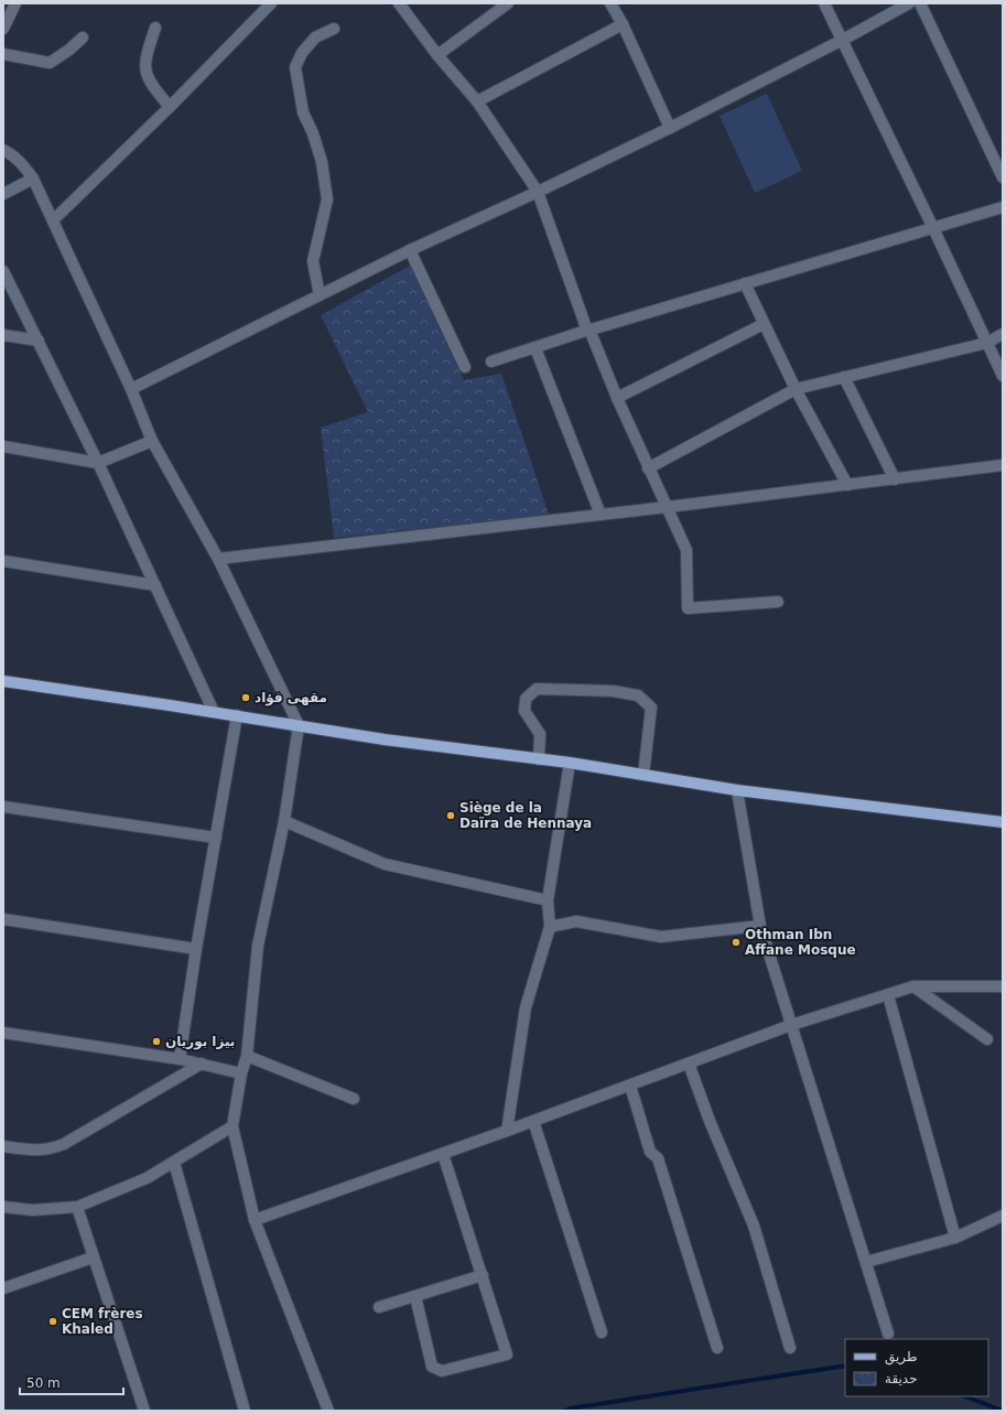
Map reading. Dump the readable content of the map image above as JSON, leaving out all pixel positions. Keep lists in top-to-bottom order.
{
  "places": [
    "مقهى فؤاد",
    "Siège de la Daïra de Hennaya",
    "Othman Ibn Affane Mosque",
    "بيزا بوريان",
    "CEM frères Khaled"
  ],
  "legend": ["طريق", "حديقة"],
  "scale_bar": "50 m"
}
